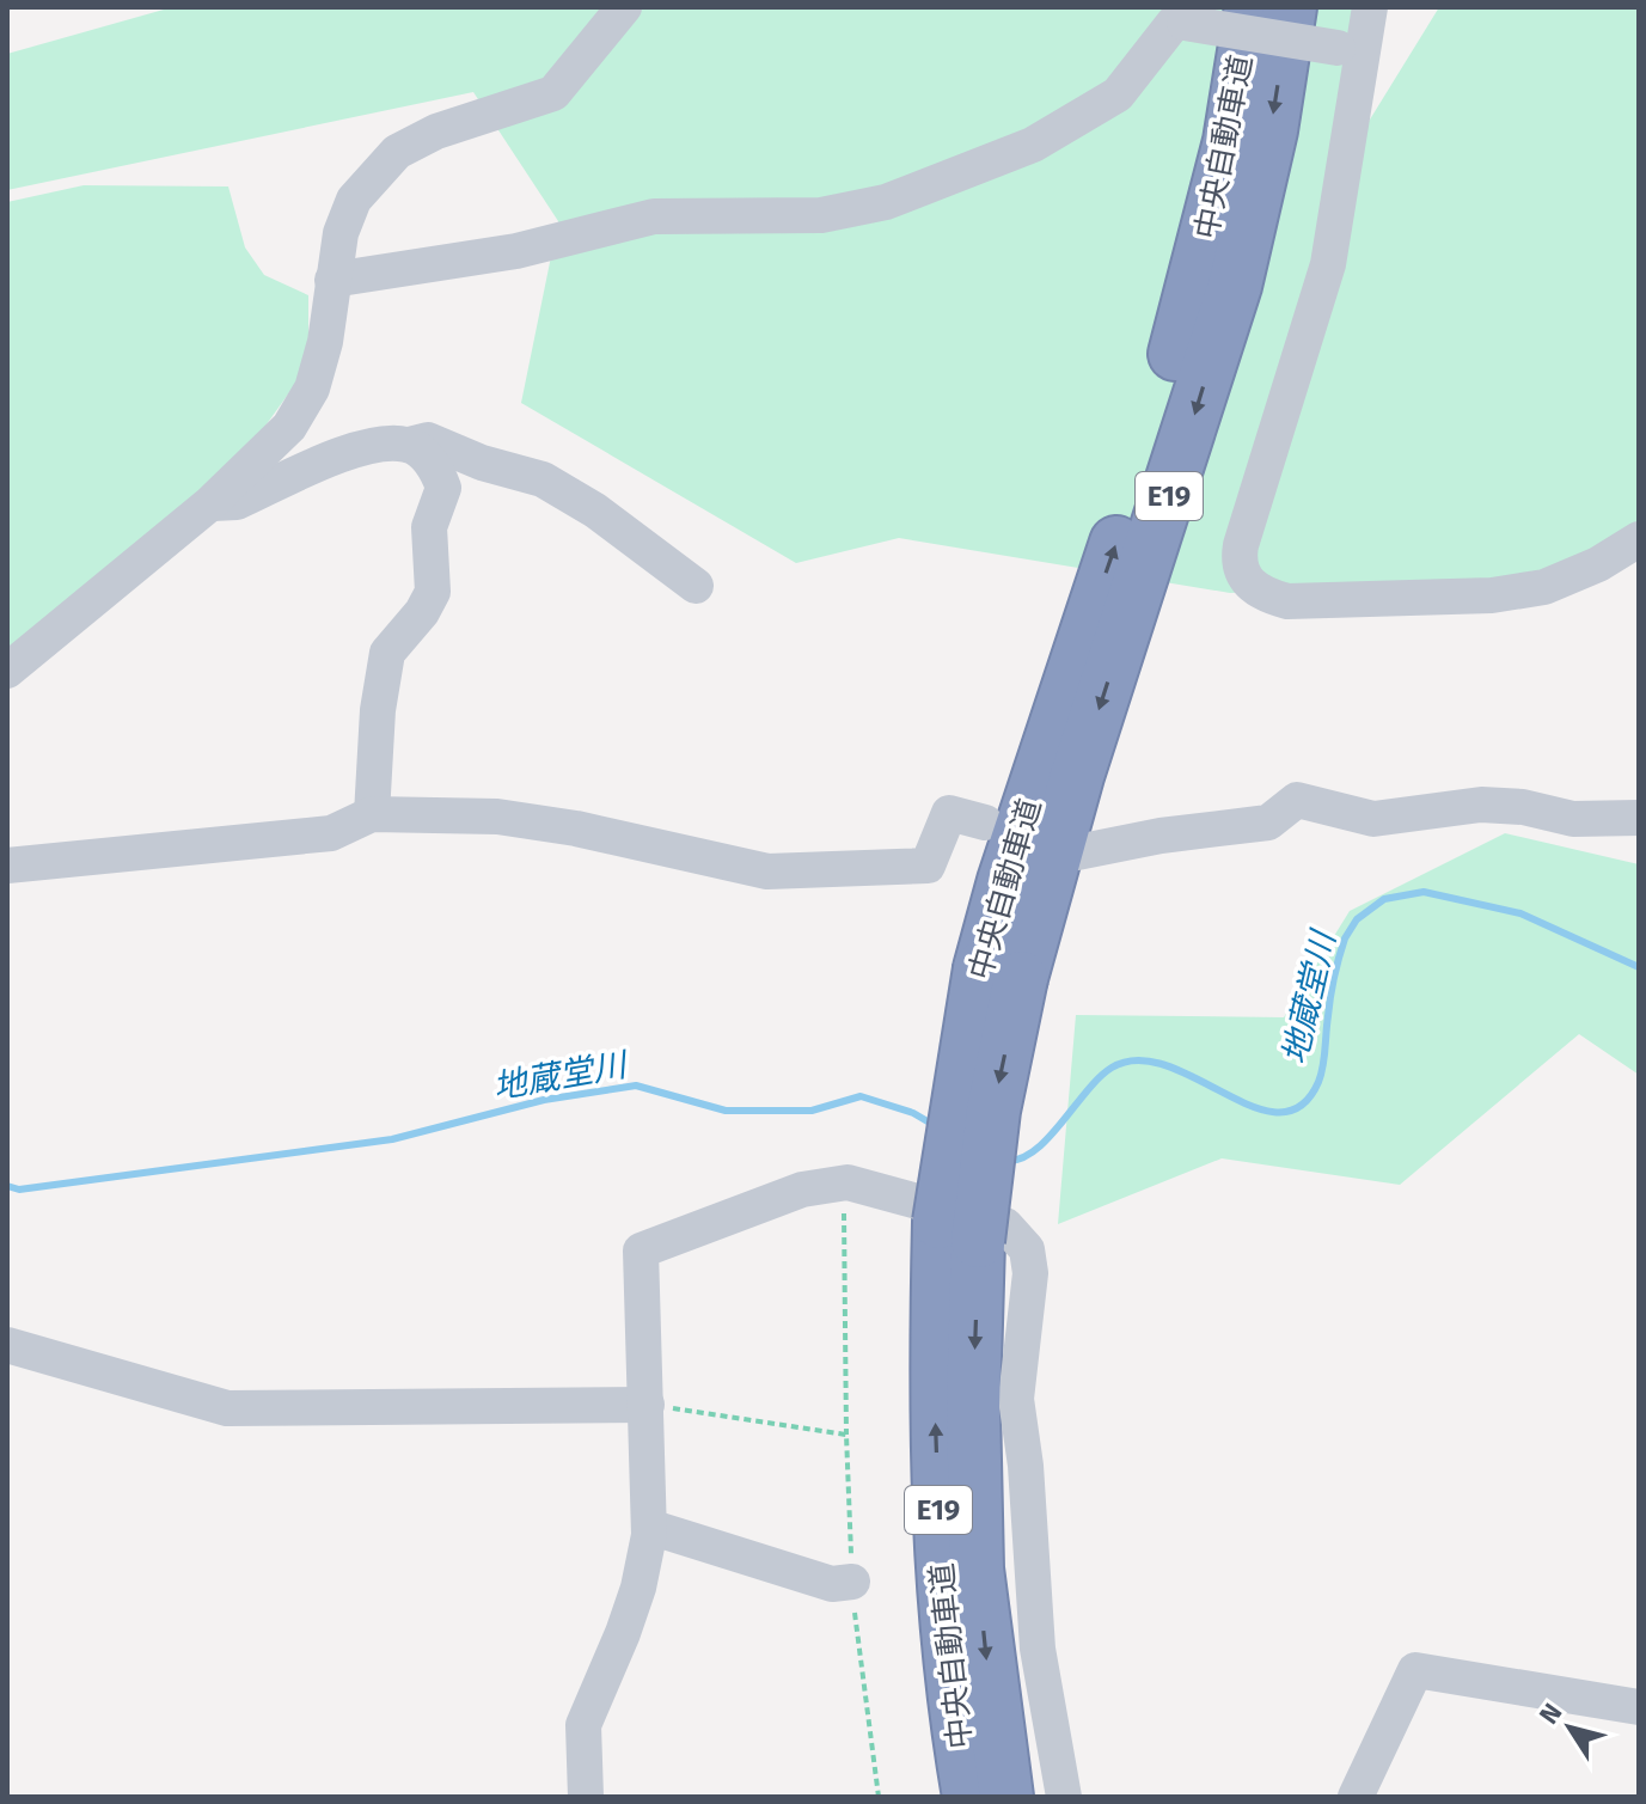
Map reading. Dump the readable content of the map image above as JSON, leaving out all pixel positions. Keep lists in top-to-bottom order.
{
  "streets": {
    "highway": ["中央自動車道", "E19"]
  },
  "water": ["地蔵堂川"],
  "north": "top left"
}
